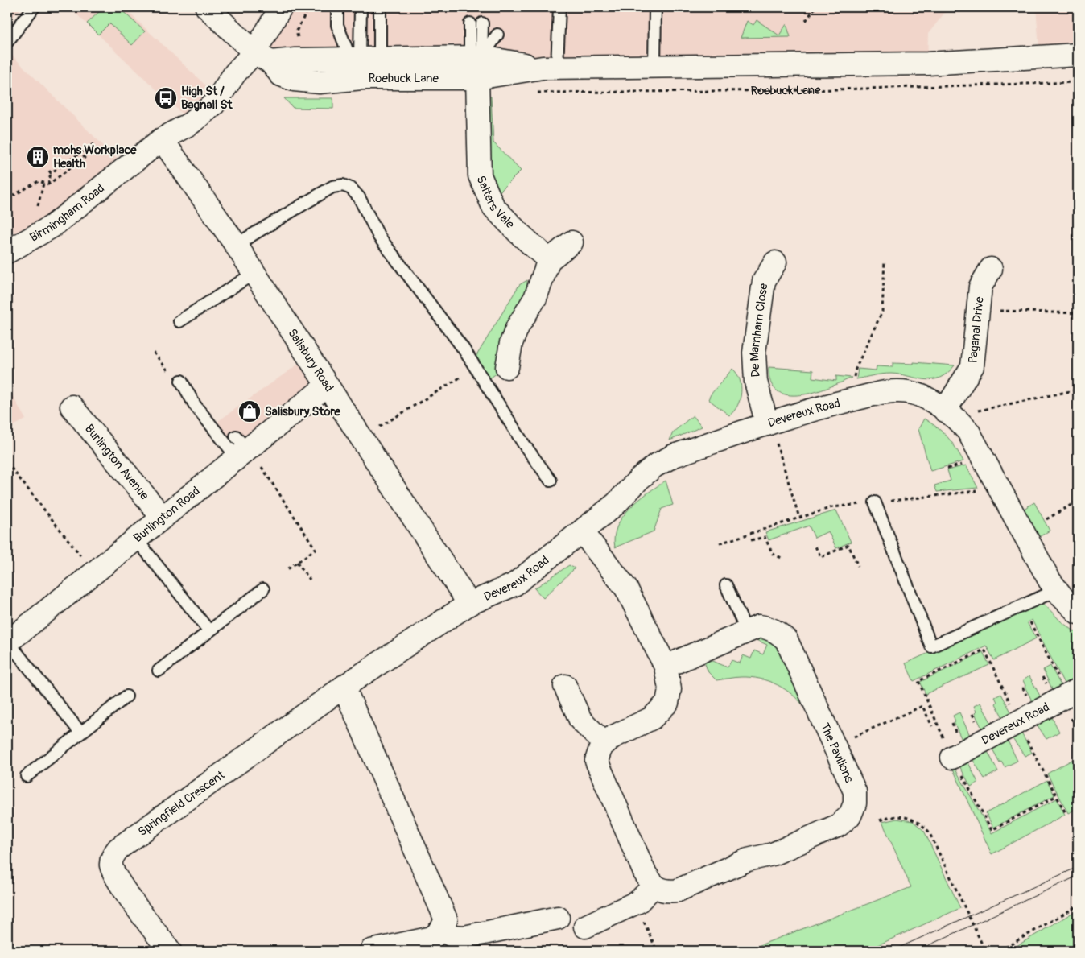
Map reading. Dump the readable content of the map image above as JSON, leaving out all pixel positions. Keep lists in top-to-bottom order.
{
  "streets": {
    "street": [
      "Roebuck Lane",
      "Salters Vale",
      "Birmingham Road",
      "Paganal Drive",
      "De Marnham Close",
      "Salisbury Road",
      "Devereux Road",
      "Burlington Avenue",
      "Burlington Road",
      "The Pavilions",
      "Springfield Crescent"
    ]
  },
  "crossings": [
    ["Roebuck Lane", "Salters Vale"],
    ["Roebuck Lane", "Birmingham Road"],
    ["Birmingham Road", "Salisbury Road"],
    ["Paganal Drive", "Devereux Road"],
    ["De Marnham Close", "Devereux Road"],
    ["Salisbury Road", "Devereux Road"],
    ["Salisbury Road", "Burlington Road"],
    ["Salisbury Road", "Springfield Crescent"],
    ["Devereux Road", "Springfield Crescent"],
    ["Burlington Avenue", "Burlington Road"]
  ],
  "places": {
    "bus stop": ["High St / Bagnall St"],
    "building": ["mohs Workplace Health"],
    "shop": ["Salisbury Store"]
  }
}
